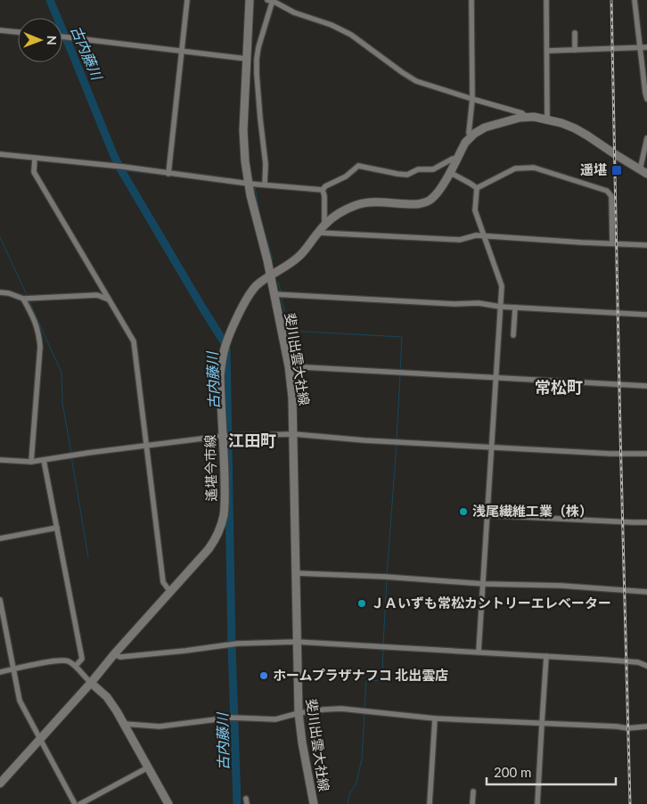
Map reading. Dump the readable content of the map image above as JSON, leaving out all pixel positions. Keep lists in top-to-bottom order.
{
  "streets": {
    "main road": ["斐川出雲大社線", "遙堪今市線"]
  },
  "crossings": [
    ["斐川出雲大社線", "遙堪今市線"]
  ],
  "districts": ["常松町", "江田町"],
  "water": ["古内藤川"],
  "places": {
    "transit": ["遥堪"],
    "other": ["浅尾繊維工業（株）", "ＪＡいずも常松カントリーエレベーター", "ホームプラザナフコ 北出雲店"]
  },
  "scale_bar": "200 m",
  "north": "right"
}
